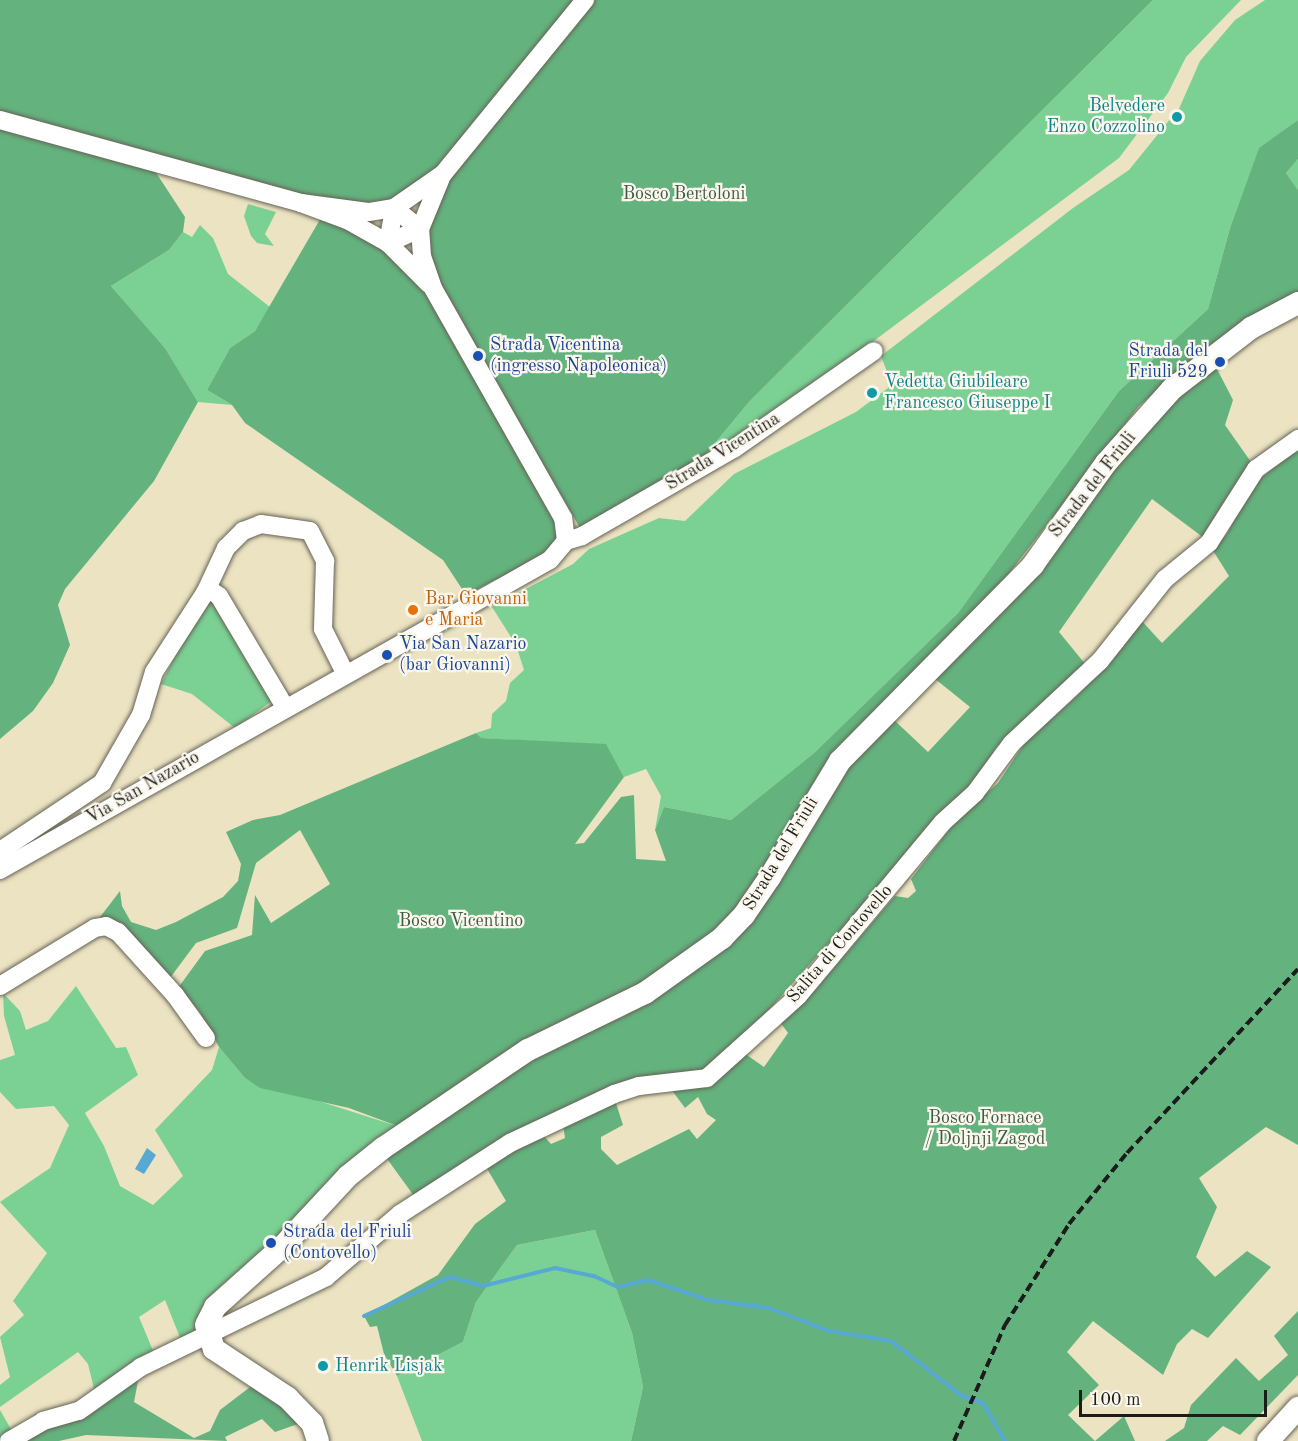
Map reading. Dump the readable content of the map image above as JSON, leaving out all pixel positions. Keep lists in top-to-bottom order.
{
  "streets": {
    "main road": ["Strada del Friuli"],
    "street": ["Strada Vicentina", "Via San Nazario", "Salita di Contovello"]
  },
  "crossings": [
    ["Strada Vicentina", "Via San Nazario"],
    ["Strada del Friuli", "Salita di Contovello"]
  ],
  "parks": ["Bosco Bertoloni", "Bosco Vicentino", "Bosco Fornace / Doljnji Zagod"],
  "places": [
    "Belvedere Enzo Cozzolino",
    "Strada Vicentina (ingresso Napoleonica)",
    "Strada del Friuli 529",
    "Vedetta Giubileare Francesco Giuseppe I",
    "Bar Giovanni e Maria",
    "Via San Nazario (bar Giovanni)",
    "Strada del Friuli (Contovello)",
    "Henrik Lisjak"
  ],
  "scale_bar": "100 m"
}
